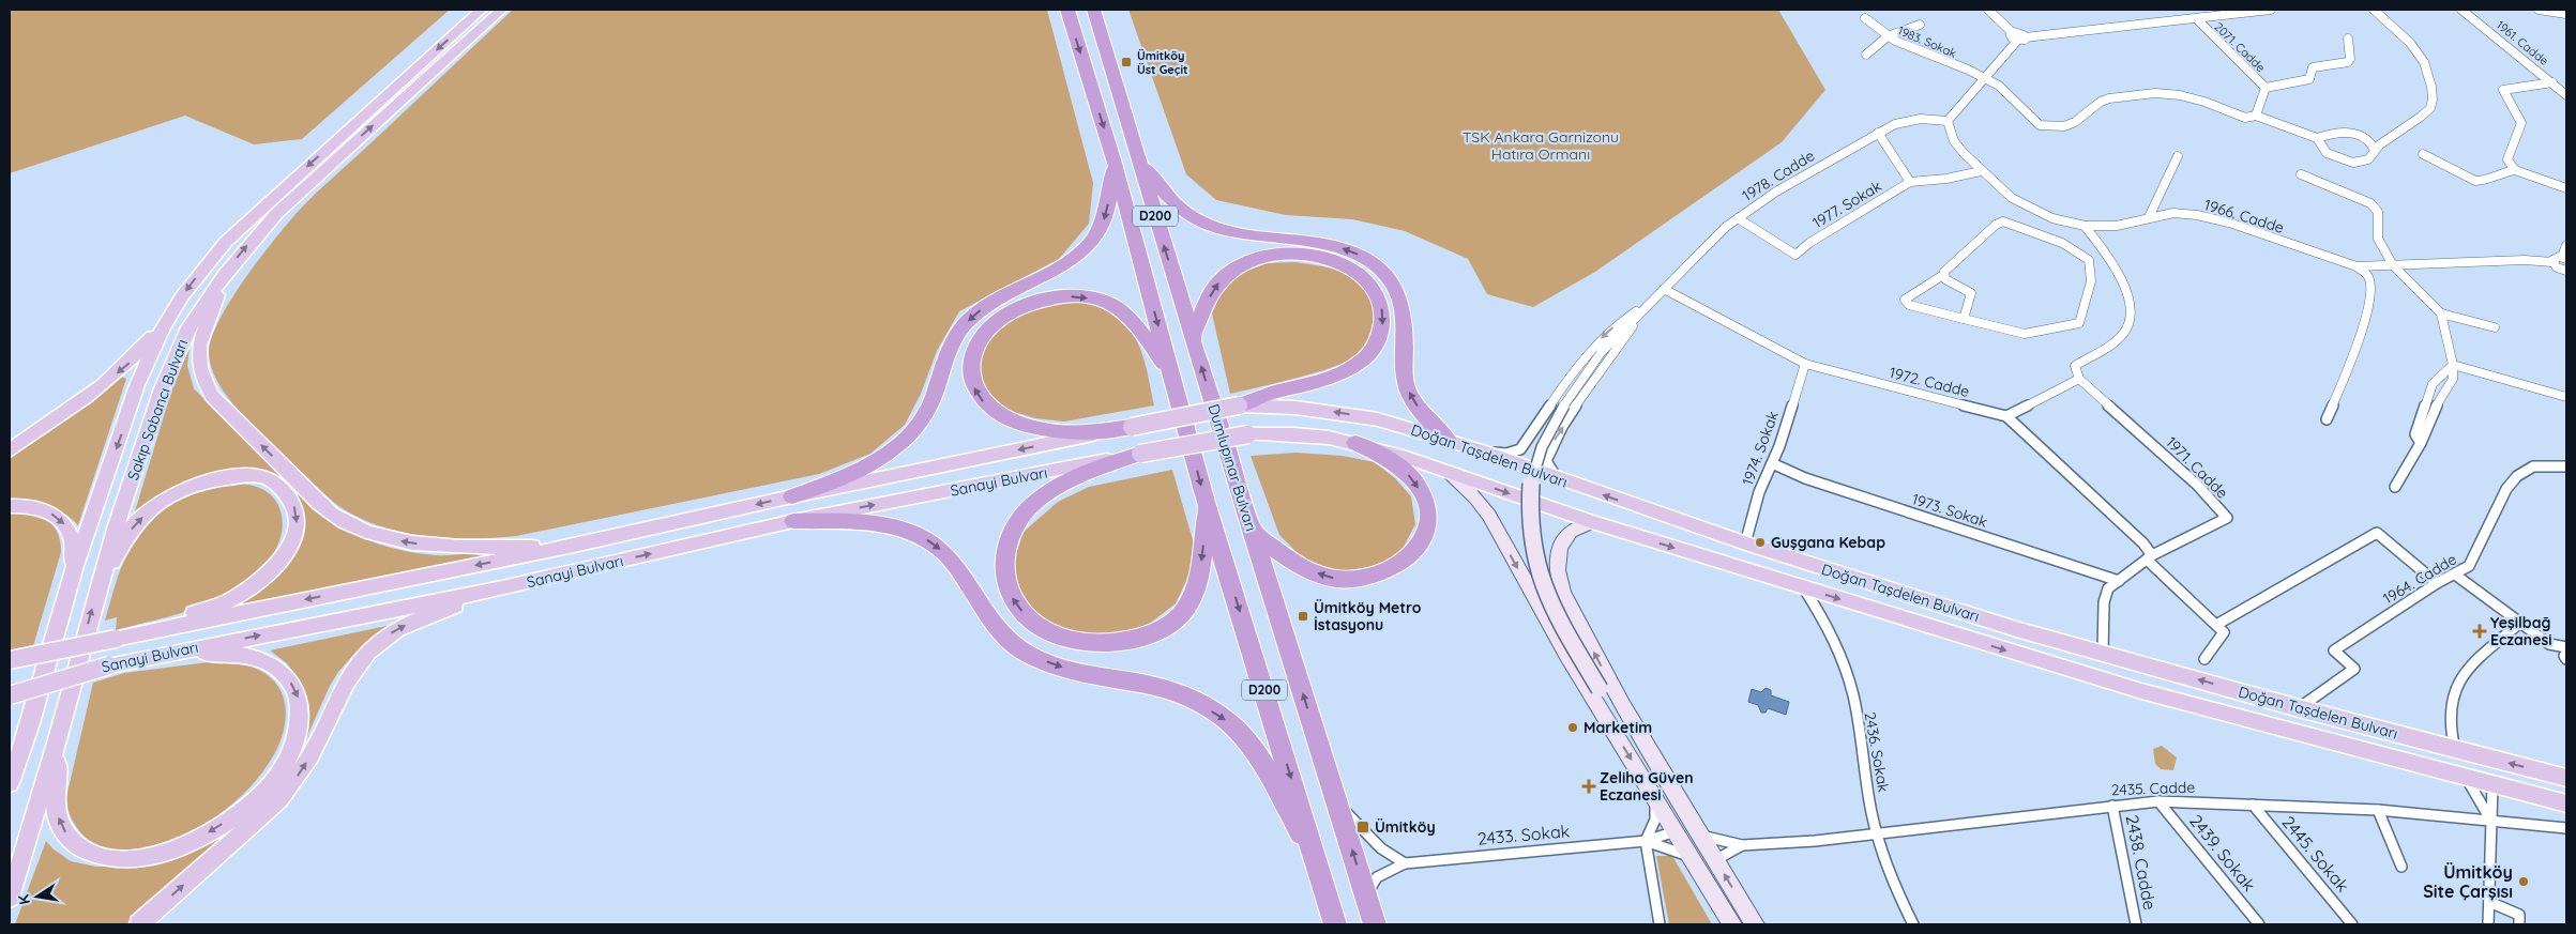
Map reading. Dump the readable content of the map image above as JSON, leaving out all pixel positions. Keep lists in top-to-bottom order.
{
  "streets": {
    "highway": ["D200", "Dumlupınar Bulvarı"],
    "main road": ["Sakıp Sabancı Bulvarı", "Doğan Taşdelen Bulvarı", "Sanayi Bulvarı"],
    "street": [
      "1983. Sokak",
      "1961. Cadde",
      "2071. Cadde",
      "1978. Cadde",
      "1977. Sokak",
      "1966. Cadde",
      "1972. Cadde",
      "1974. Sokak",
      "1971. Cadde",
      "1973. Sokak",
      "1964. Cadde",
      "2436. Sokak",
      "2435. Cadde",
      "2433. Sokak",
      "2439. Sokak",
      "2445. Sokak",
      "2438. Cadde"
    ]
  },
  "crossings": [
    ["1983. Sokak", "2071. Cadde"],
    ["1978. Cadde", "1977. Sokak"],
    ["1978. Cadde", "1966. Cadde"],
    ["1978. Cadde", "1972. Cadde"],
    ["1978. Cadde", "Doğan Taşdelen Bulvarı"],
    ["1977. Sokak", "1966. Cadde"],
    ["1972. Cadde", "1974. Sokak"],
    ["1974. Sokak", "Doğan Taşdelen Bulvarı"],
    ["1974. Sokak", "1973. Sokak"],
    ["Doğan Taşdelen Bulvarı", "1971. Cadde"],
    ["Doğan Taşdelen Bulvarı", "Sanayi Bulvarı"],
    ["Doğan Taşdelen Bulvarı", "1964. Cadde"],
    ["Doğan Taşdelen Bulvarı", "2436. Sokak"],
    ["Dumlupınar Bulvarı", "2433. Sokak"],
    ["1971. Cadde", "1973. Sokak"],
    ["2436. Sokak", "2435. Cadde"],
    ["2435. Cadde", "2439. Sokak"],
    ["2435. Cadde", "2445. Sokak"],
    ["2435. Cadde", "2438. Cadde"]
  ],
  "parks": ["TSK Ankara Garnizonu Hatıra Ormanı"],
  "places": {
    "transit": ["Ümitköy Üst Geçit", "Ümitköy Metro İstasyonu", "Ümitköy"],
    "other": ["Guşgana Kebap", "Marketim", "Ümitköy Site Çarşısı"],
    "health": ["Yeşilbağ Eczanesi", "Zeliha Güven Eczanesi"]
  },
  "north": "left"
}
